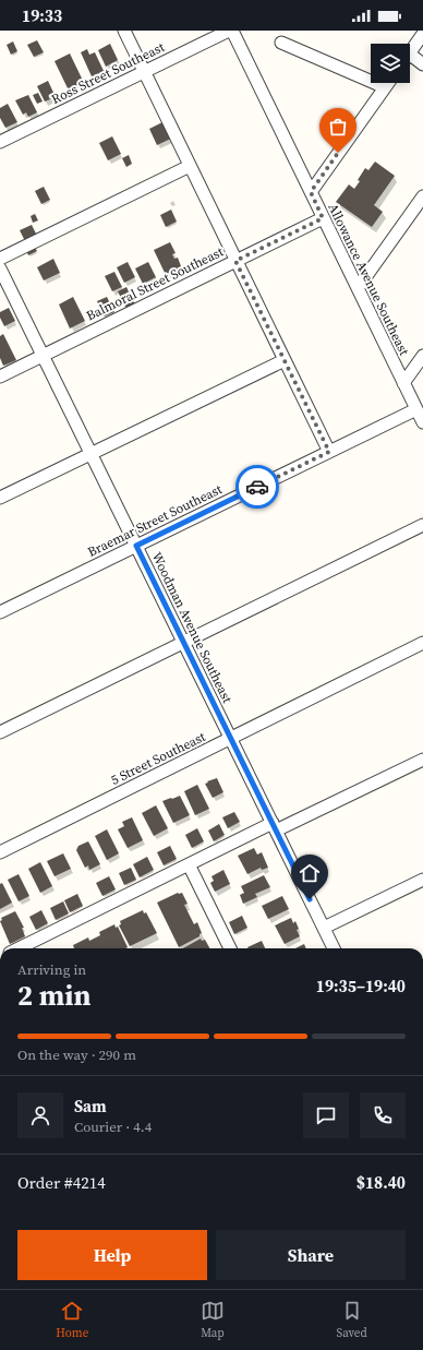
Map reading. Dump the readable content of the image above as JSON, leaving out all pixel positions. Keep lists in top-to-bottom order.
{
  "streets": {
    "street": [
      "Ross Street Southeast",
      "Allowance Avenue Southeast",
      "Balmoral Street Southeast",
      "Braemar Street Southeast",
      "Woodman Avenue Southeast",
      "5 Street Southeast"
    ]
  },
  "crossings": [
    ["Ross Street Southeast", "Allowance Avenue Southeast"],
    ["Allowance Avenue Southeast", "Balmoral Street Southeast"],
    ["Allowance Avenue Southeast", "Braemar Street Southeast"],
    ["Balmoral Street Southeast", "Woodman Avenue Southeast"],
    ["Braemar Street Southeast", "Woodman Avenue Southeast"],
    ["Woodman Avenue Southeast", "5 Street Southeast"]
  ],
  "page": {
    "status": "19:33",
    "heading": ["2 min", "Arriving in", "19:35–19:40"],
    "panel": [
      "Sam",
      "Courier · 4.4",
      "Order #4214",
      "$18.40"
    ],
    "bar": "On the way · 290 m",
    "buttons": ["Help", "Share"],
    "tabs": ["Home", "Map", "Saved"]
  }
}
